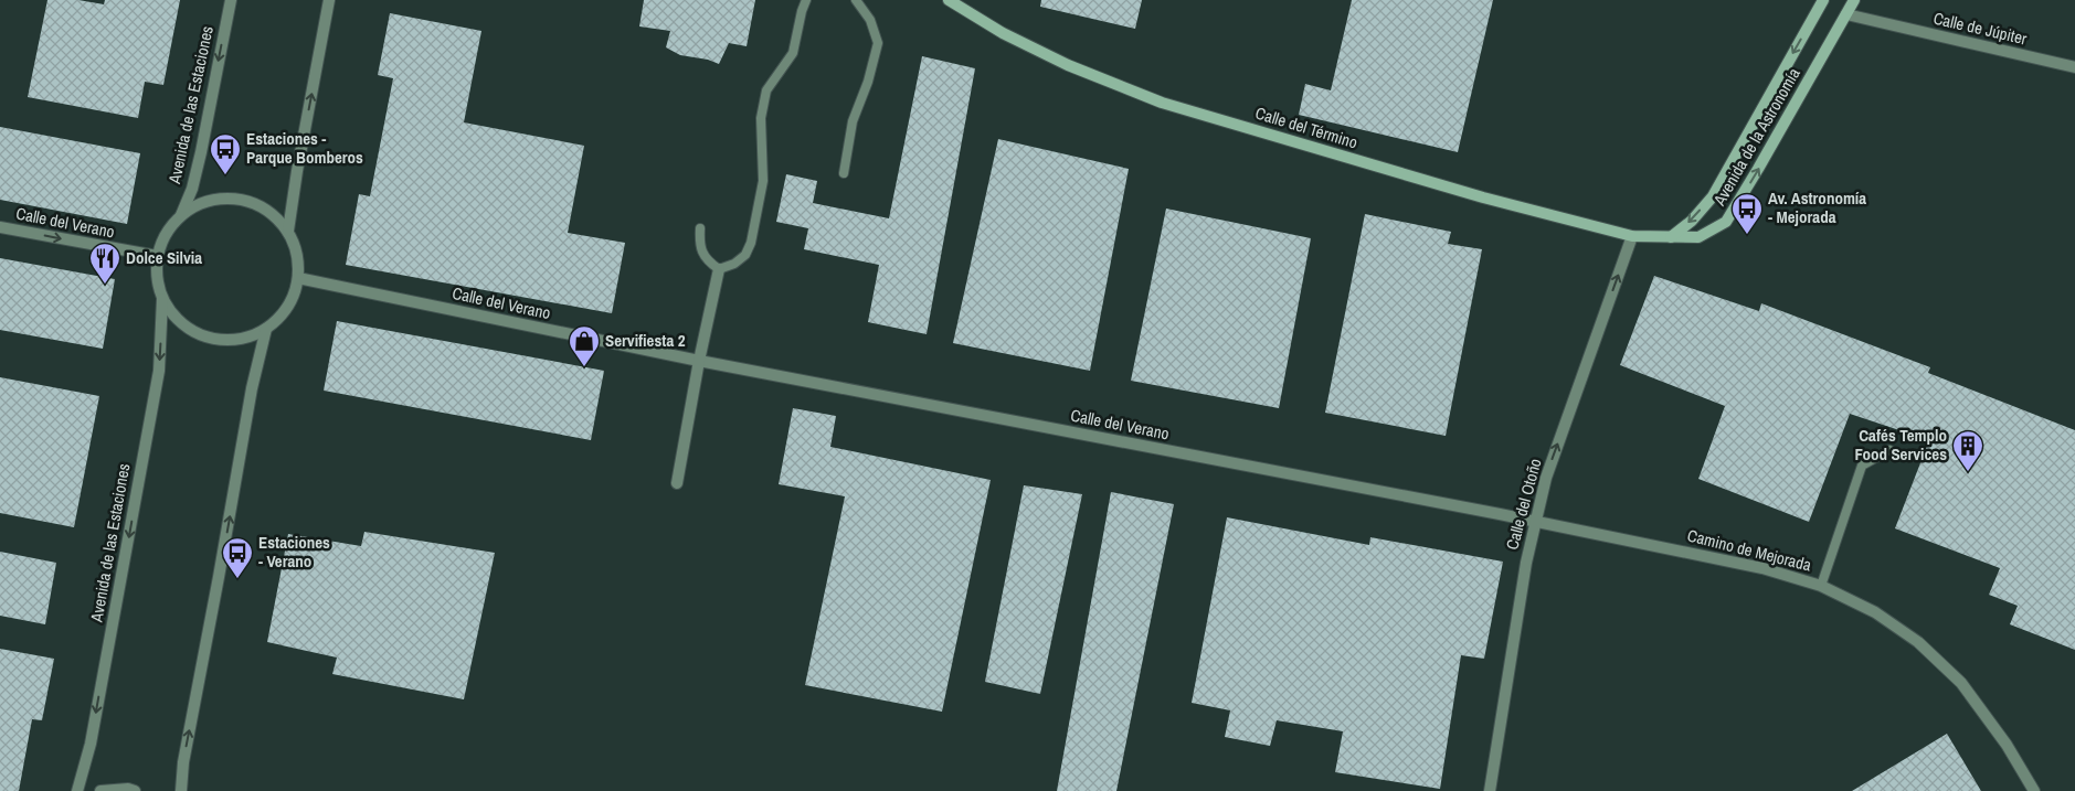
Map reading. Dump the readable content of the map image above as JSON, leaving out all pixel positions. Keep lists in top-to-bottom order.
{
  "streets": {
    "street": [
      "Calle de Júpiter",
      "Avenida de las Estaciones",
      "Calle del Término",
      "Avenida de la Astronomía",
      "Calle del Verano",
      "Calle del Otoño",
      "Camino de Mejorada"
    ]
  },
  "crossings": [
    ["Calle de Júpiter", "Avenida de la Astronomía"],
    ["Avenida de las Estaciones", "Calle del Verano"],
    ["Calle del Término", "Avenida de la Astronomía"],
    ["Calle del Término", "Calle del Otoño"],
    ["Calle del Verano", "Calle del Otoño"],
    ["Calle del Verano", "Camino de Mejorada"],
    ["Calle del Otoño", "Camino de Mejorada"]
  ],
  "one_way": ["Calle del Otoño"],
  "places": {
    "bus stop": ["Estaciones - Parque Bomberos", "Av. Astronomía - Mejorada", "Estaciones - Verano"],
    "restaurant": ["Dolce Silvia"],
    "shop": ["Servifiesta 2"],
    "building": ["Cafés Templo Food Services"]
  }
}
